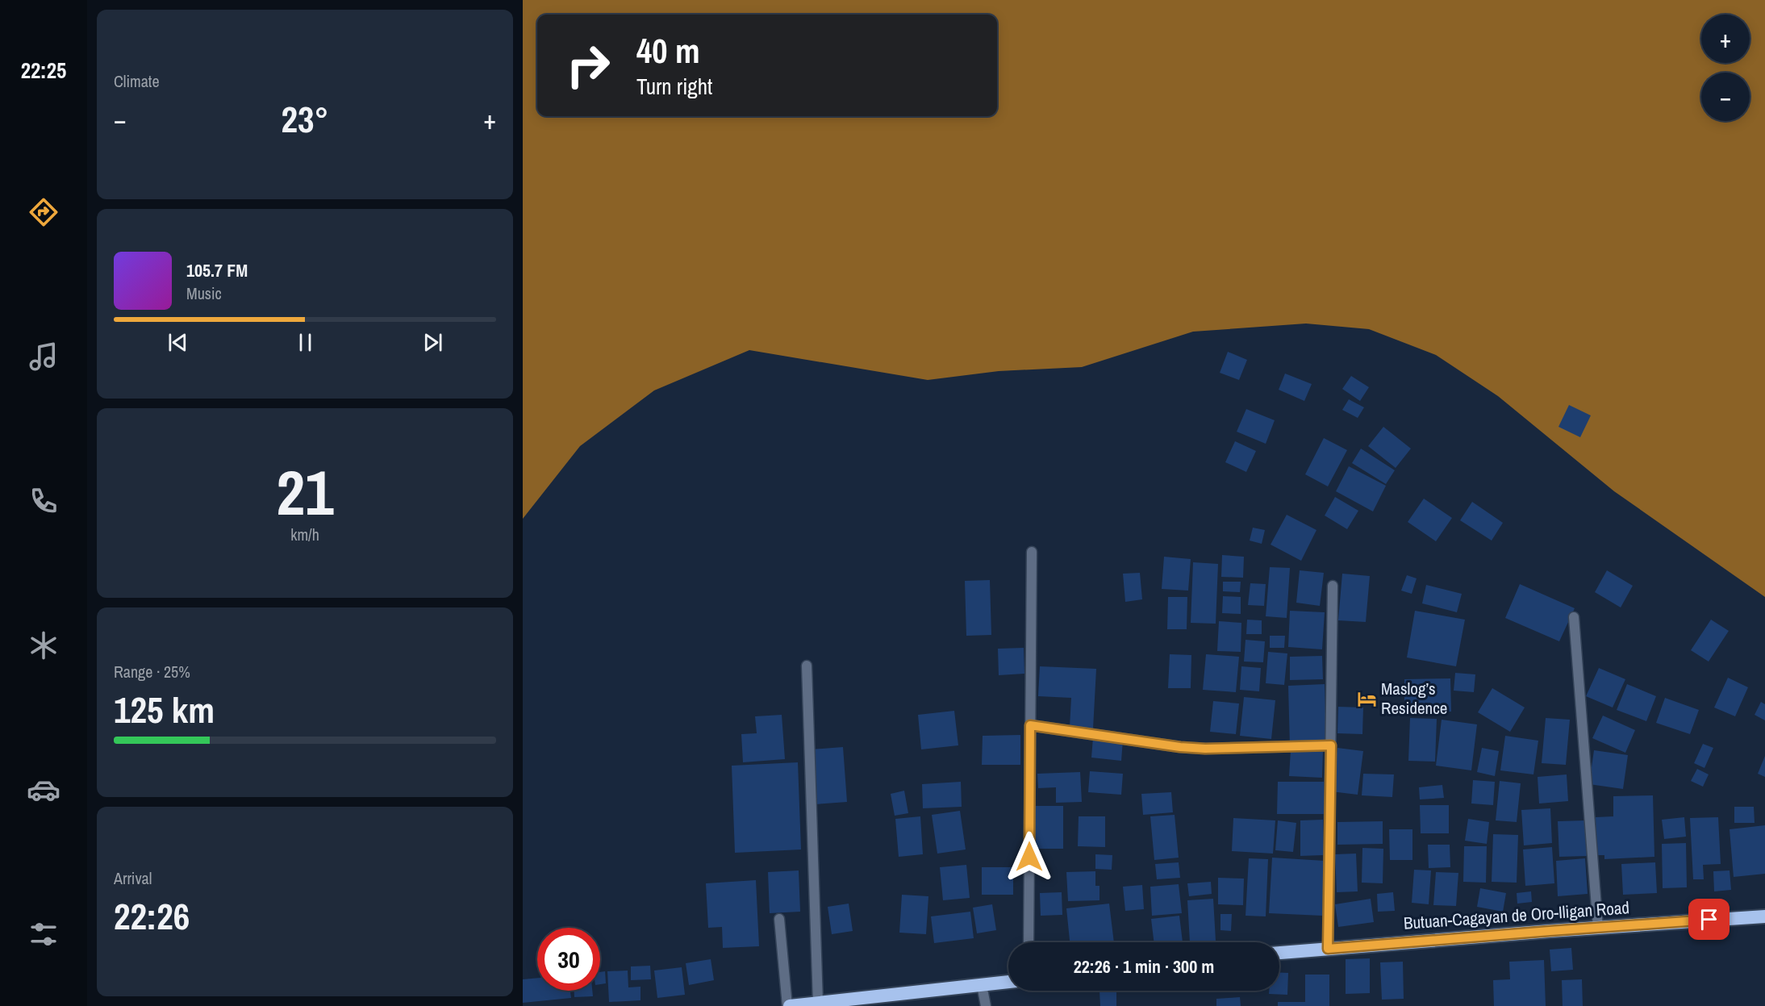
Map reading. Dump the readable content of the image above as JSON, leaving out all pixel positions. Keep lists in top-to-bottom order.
{
  "streets": {
    "highway": ["Butuan-Cagayan de Oro-Iligan Road"]
  },
  "places": {
    "hotel": ["Maslog’s Residence"]
  },
  "page": {
    "tabs": "22:25",
    "tile": [
      "Climate",
      ["21", "km/h"],
      ["Range · 25%", "125 km"],
      ["Arrival", "22:26"]
    ],
    "map_buttons": ["+", "−"],
    "turn": ["40 m", "Turn right"],
    "heat": ["−", "23°", "+"],
    "song": ["105.7 FM", "Music"],
    "limit": "30",
    "trip": "22:26 · 1 min · 300 m"
  }
}
